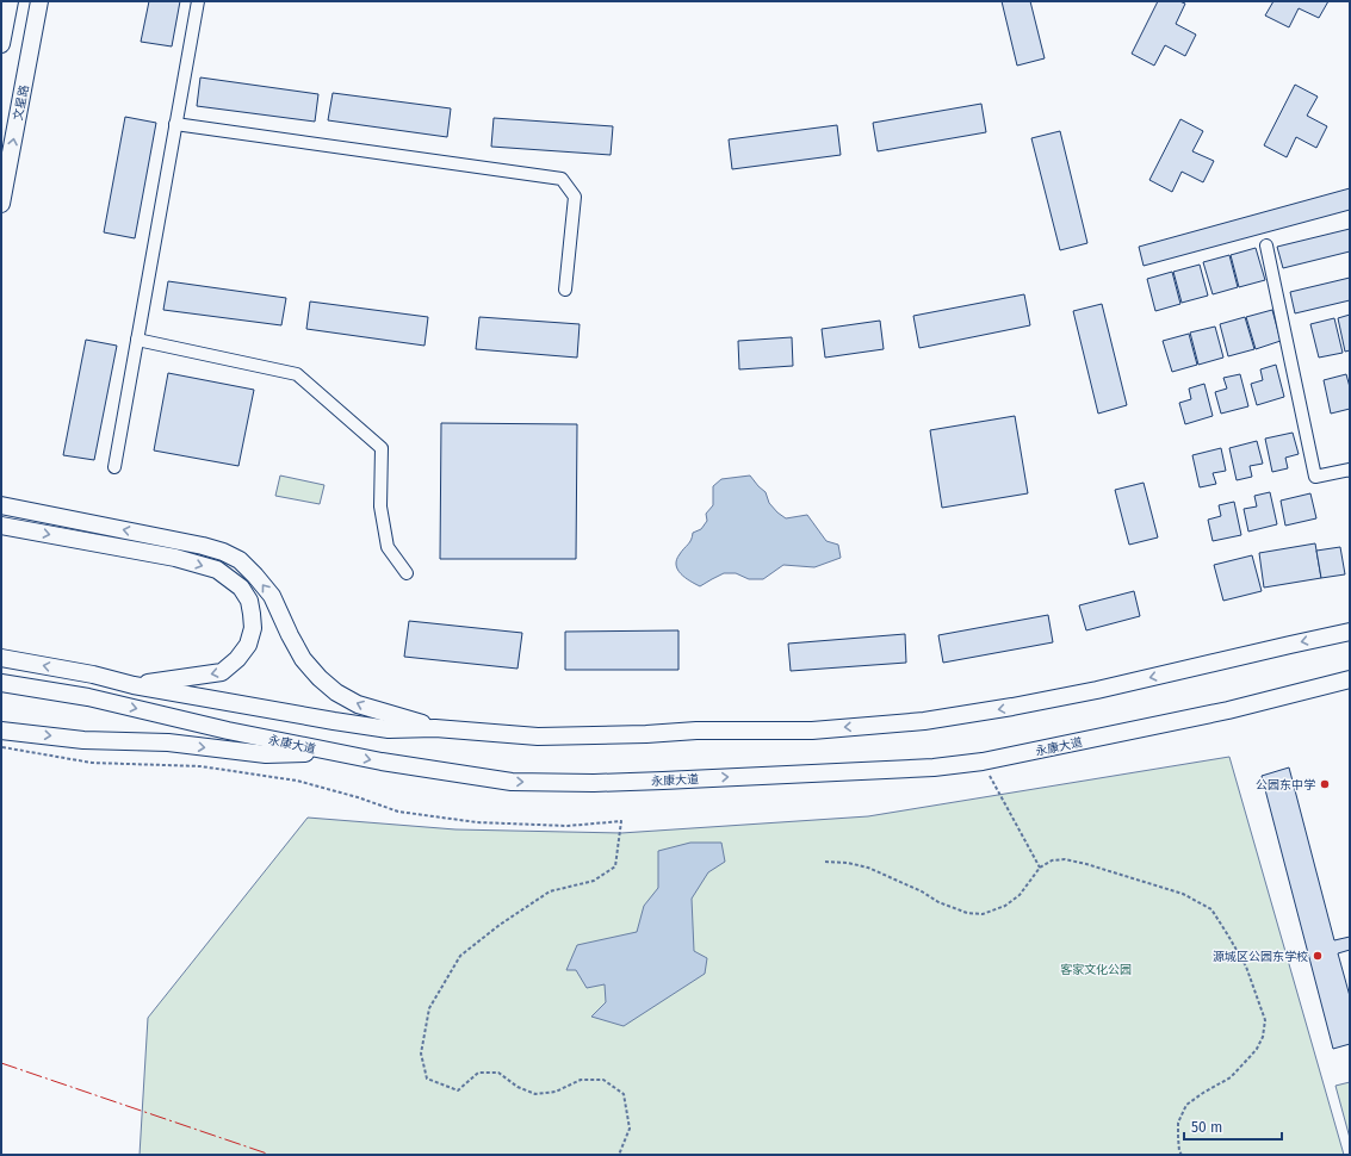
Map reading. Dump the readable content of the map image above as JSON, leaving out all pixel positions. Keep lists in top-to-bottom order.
{
  "streets": {
    "main road": ["文星路", "永康大道"]
  },
  "one_way": ["文星路"],
  "parks": ["客家文化公园"],
  "places": ["公园东中学", "源城区公园东学校"],
  "scale_bar": "50 m"
}
